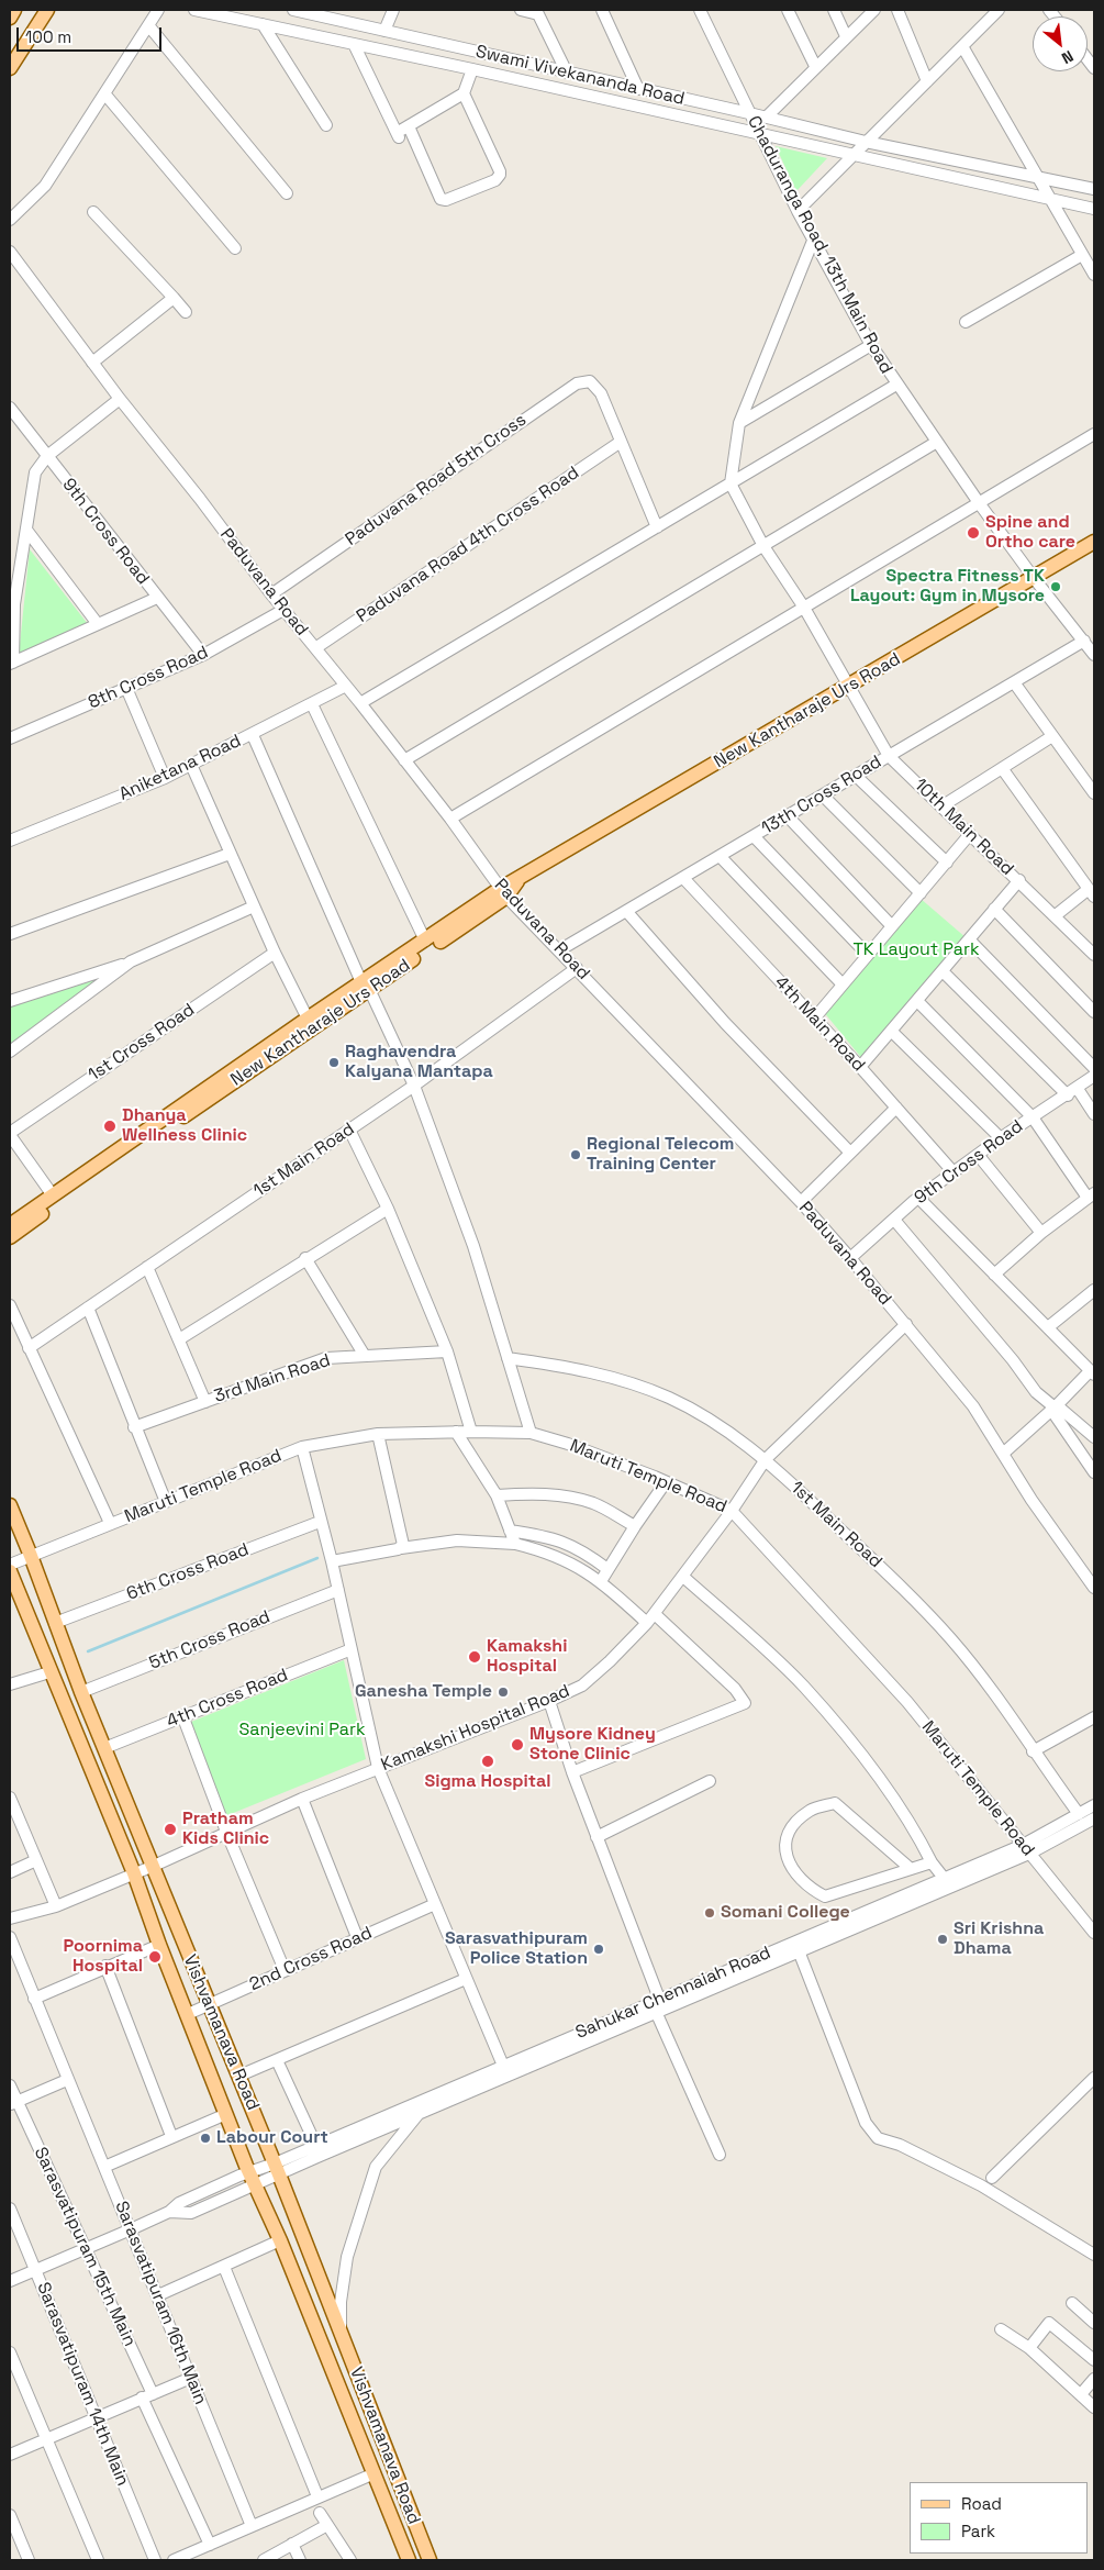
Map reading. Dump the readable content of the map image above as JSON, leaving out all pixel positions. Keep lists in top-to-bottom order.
{
  "streets": {
    "main road": ["New Kantharaje Urs Road", "Vishvamanava Road"],
    "street": [
      "Swami Vivekananda Road",
      "Chaduranga Road, 13th Main Road",
      "Paduvana Road 5th Cross",
      "9th Cross Road",
      "Paduvana Road 4th Cross Road",
      "Paduvana Road",
      "8th Cross Road",
      "Aniketana Road",
      "13th Cross Road",
      "10th Main Road",
      "4th Main Road",
      "1st Cross Road",
      "1st Main Road",
      "3rd Main Road",
      "Maruti Temple Road",
      "6th Cross Road",
      "5th Cross Road",
      "4th Cross Road",
      "Kamakshi Hospital Road",
      "2nd Cross Road",
      "Sahukar Chennaiah Road",
      "Sarasvatipuram 15th Main",
      "Sarasvatipuram 16th Main",
      "Sarasvatipuram 14th Main"
    ]
  },
  "crossings": [
    ["Swami Vivekananda Road", "Chaduranga Road, 13th Main Road"],
    ["Chaduranga Road, 13th Main Road", "New Kantharaje Urs Road"],
    ["Chaduranga Road, 13th Main Road", "13th Cross Road"],
    ["Paduvana Road 5th Cross", "Paduvana Road 4th Cross Road"],
    ["Paduvana Road 5th Cross", "Paduvana Road"],
    ["9th Cross Road", "Paduvana Road"],
    ["9th Cross Road", "8th Cross Road"],
    ["9th Cross Road", "4th Main Road"],
    ["Paduvana Road 4th Cross Road", "Paduvana Road"],
    ["Paduvana Road", "8th Cross Road"],
    ["Paduvana Road", "New Kantharaje Urs Road"],
    ["Paduvana Road", "Aniketana Road"],
    ["Paduvana Road", "13th Cross Road"],
    ["Paduvana Road", "1st Main Road"],
    ["Paduvana Road", "Kamakshi Hospital Road"],
    ["New Kantharaje Urs Road", "10th Main Road"],
    ["13th Cross Road", "10th Main Road"],
    ["13th Cross Road", "4th Main Road"],
    ["1st Main Road", "Kamakshi Hospital Road"],
    ["1st Main Road", "Sahukar Chennaiah Road"],
    ["Maruti Temple Road", "Kamakshi Hospital Road"],
    ["Maruti Temple Road", "Sahukar Chennaiah Road"],
    ["Maruti Temple Road", "Vishvamanava Road"],
    ["6th Cross Road", "Vishvamanava Road"],
    ["5th Cross Road", "Vishvamanava Road"],
    ["4th Cross Road", "Vishvamanava Road"],
    ["Kamakshi Hospital Road", "Vishvamanava Road"],
    ["2nd Cross Road", "Vishvamanava Road"],
    ["Sahukar Chennaiah Road", "Vishvamanava Road"],
    ["Sahukar Chennaiah Road", "Sarasvatipuram 16th Main"]
  ],
  "parks": ["TK Layout Park", "Sanjeevini Park"],
  "places": [
    "Spine and Ortho care",
    "Spectra Fitness TK Layout: Gym in Mysore",
    "Raghavendra Kalyana Mantapa",
    "Dhanya Wellness Clinic",
    "Regional Telecom Training Center",
    "Kamakshi Hospital",
    "Ganesha Temple",
    "Mysore Kidney Stone Clinic",
    "Sigma Hospital",
    "Pratham Kids Clinic",
    "Somani College",
    "Sri Krishna Dhama",
    "Sarasvathipuram Police Station",
    "Poornima Hospital",
    "Labour Court"
  ],
  "legend": ["Road", "Park"],
  "scale_bar": "100 m",
  "north": "bottom right"
}
